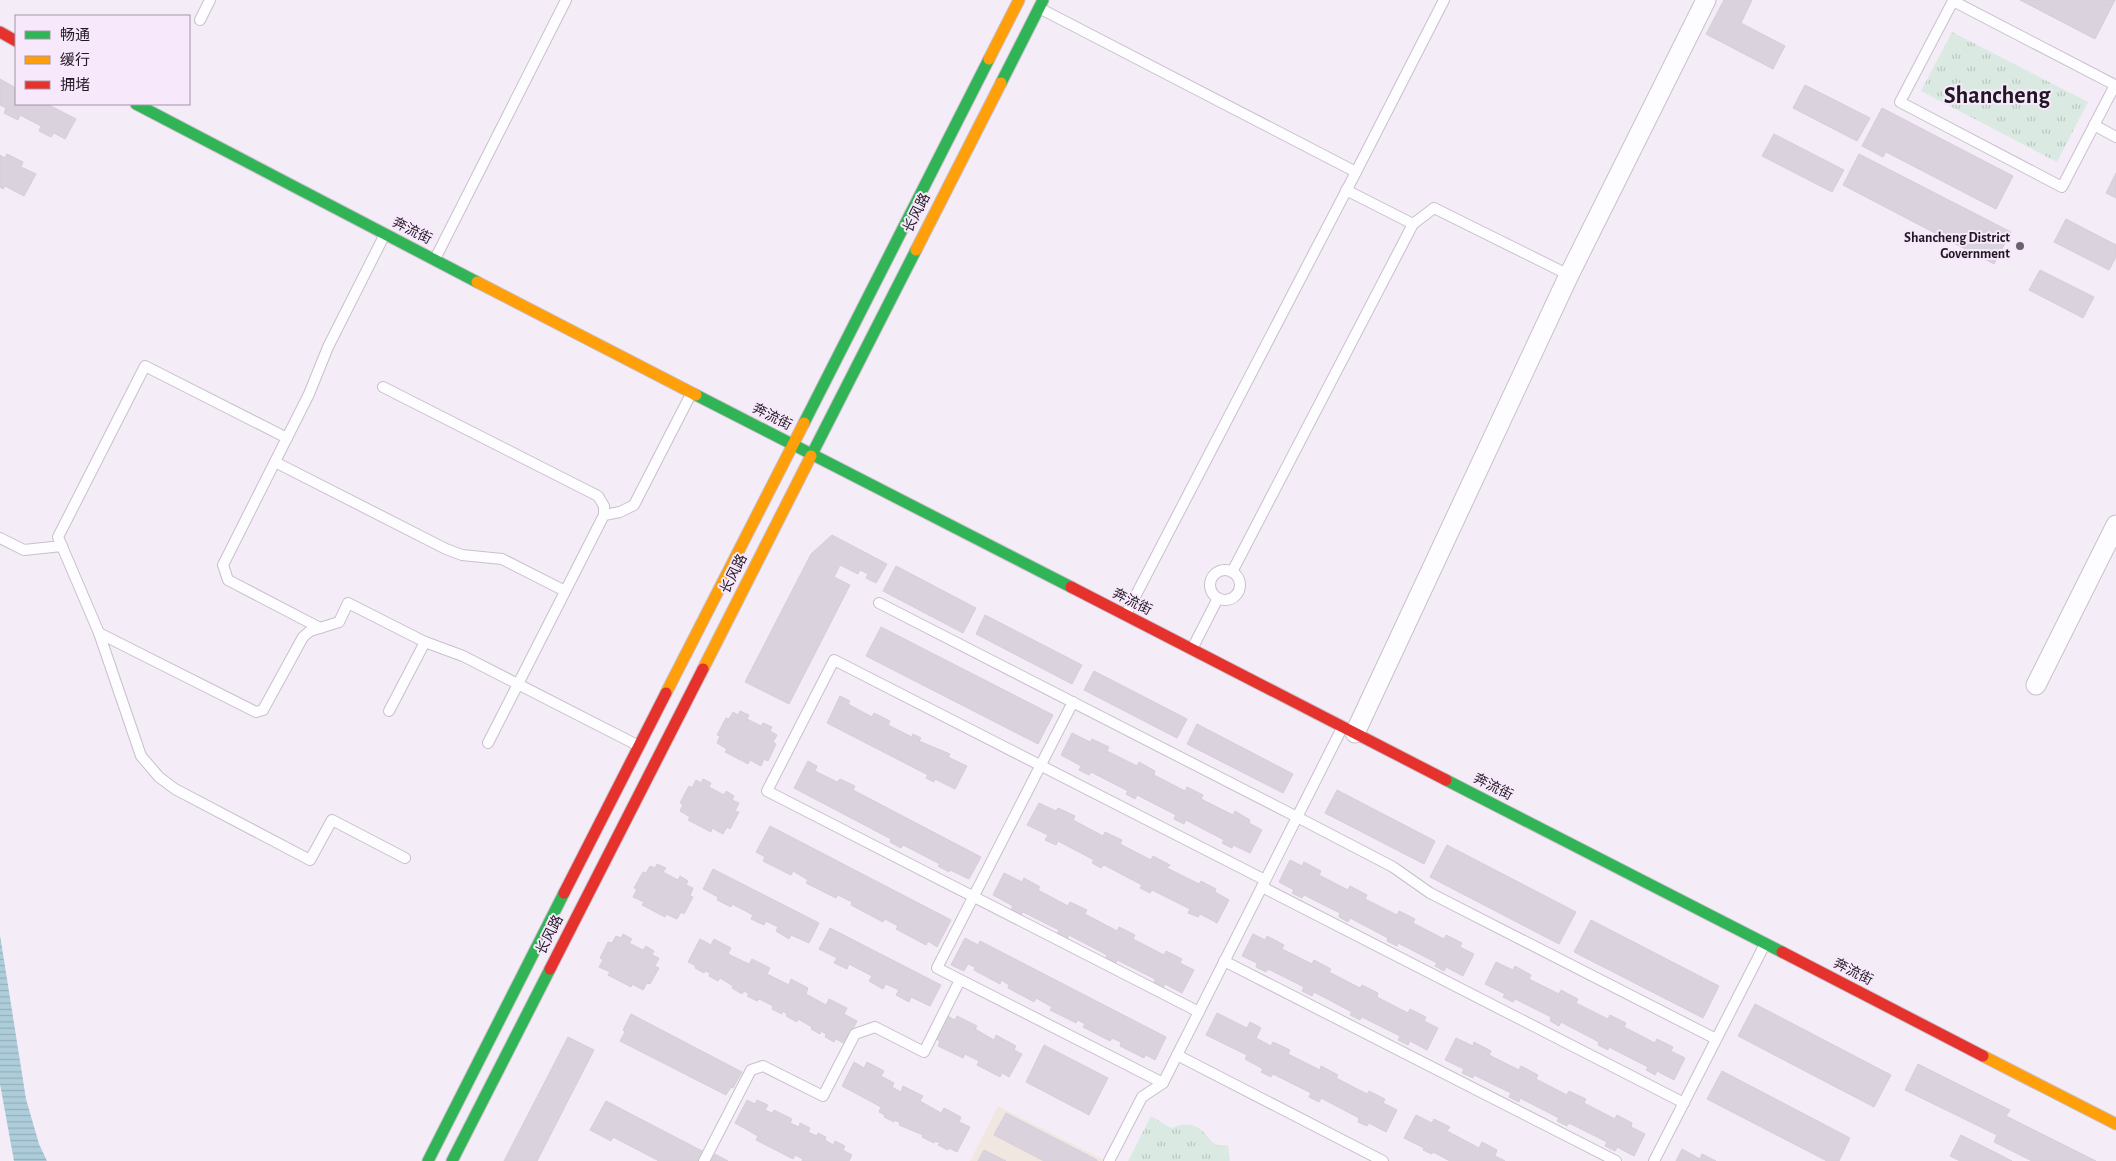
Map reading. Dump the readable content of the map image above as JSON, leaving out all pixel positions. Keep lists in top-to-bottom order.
{
  "streets": {
    "main road": ["长风路", "奔流街"]
  },
  "crossings": [
    ["长风路", "奔流街"]
  ],
  "districts": ["Shancheng"],
  "places": ["Shancheng District Government"],
  "legend": ["畅通", "缓行", "拥堵"]
}
